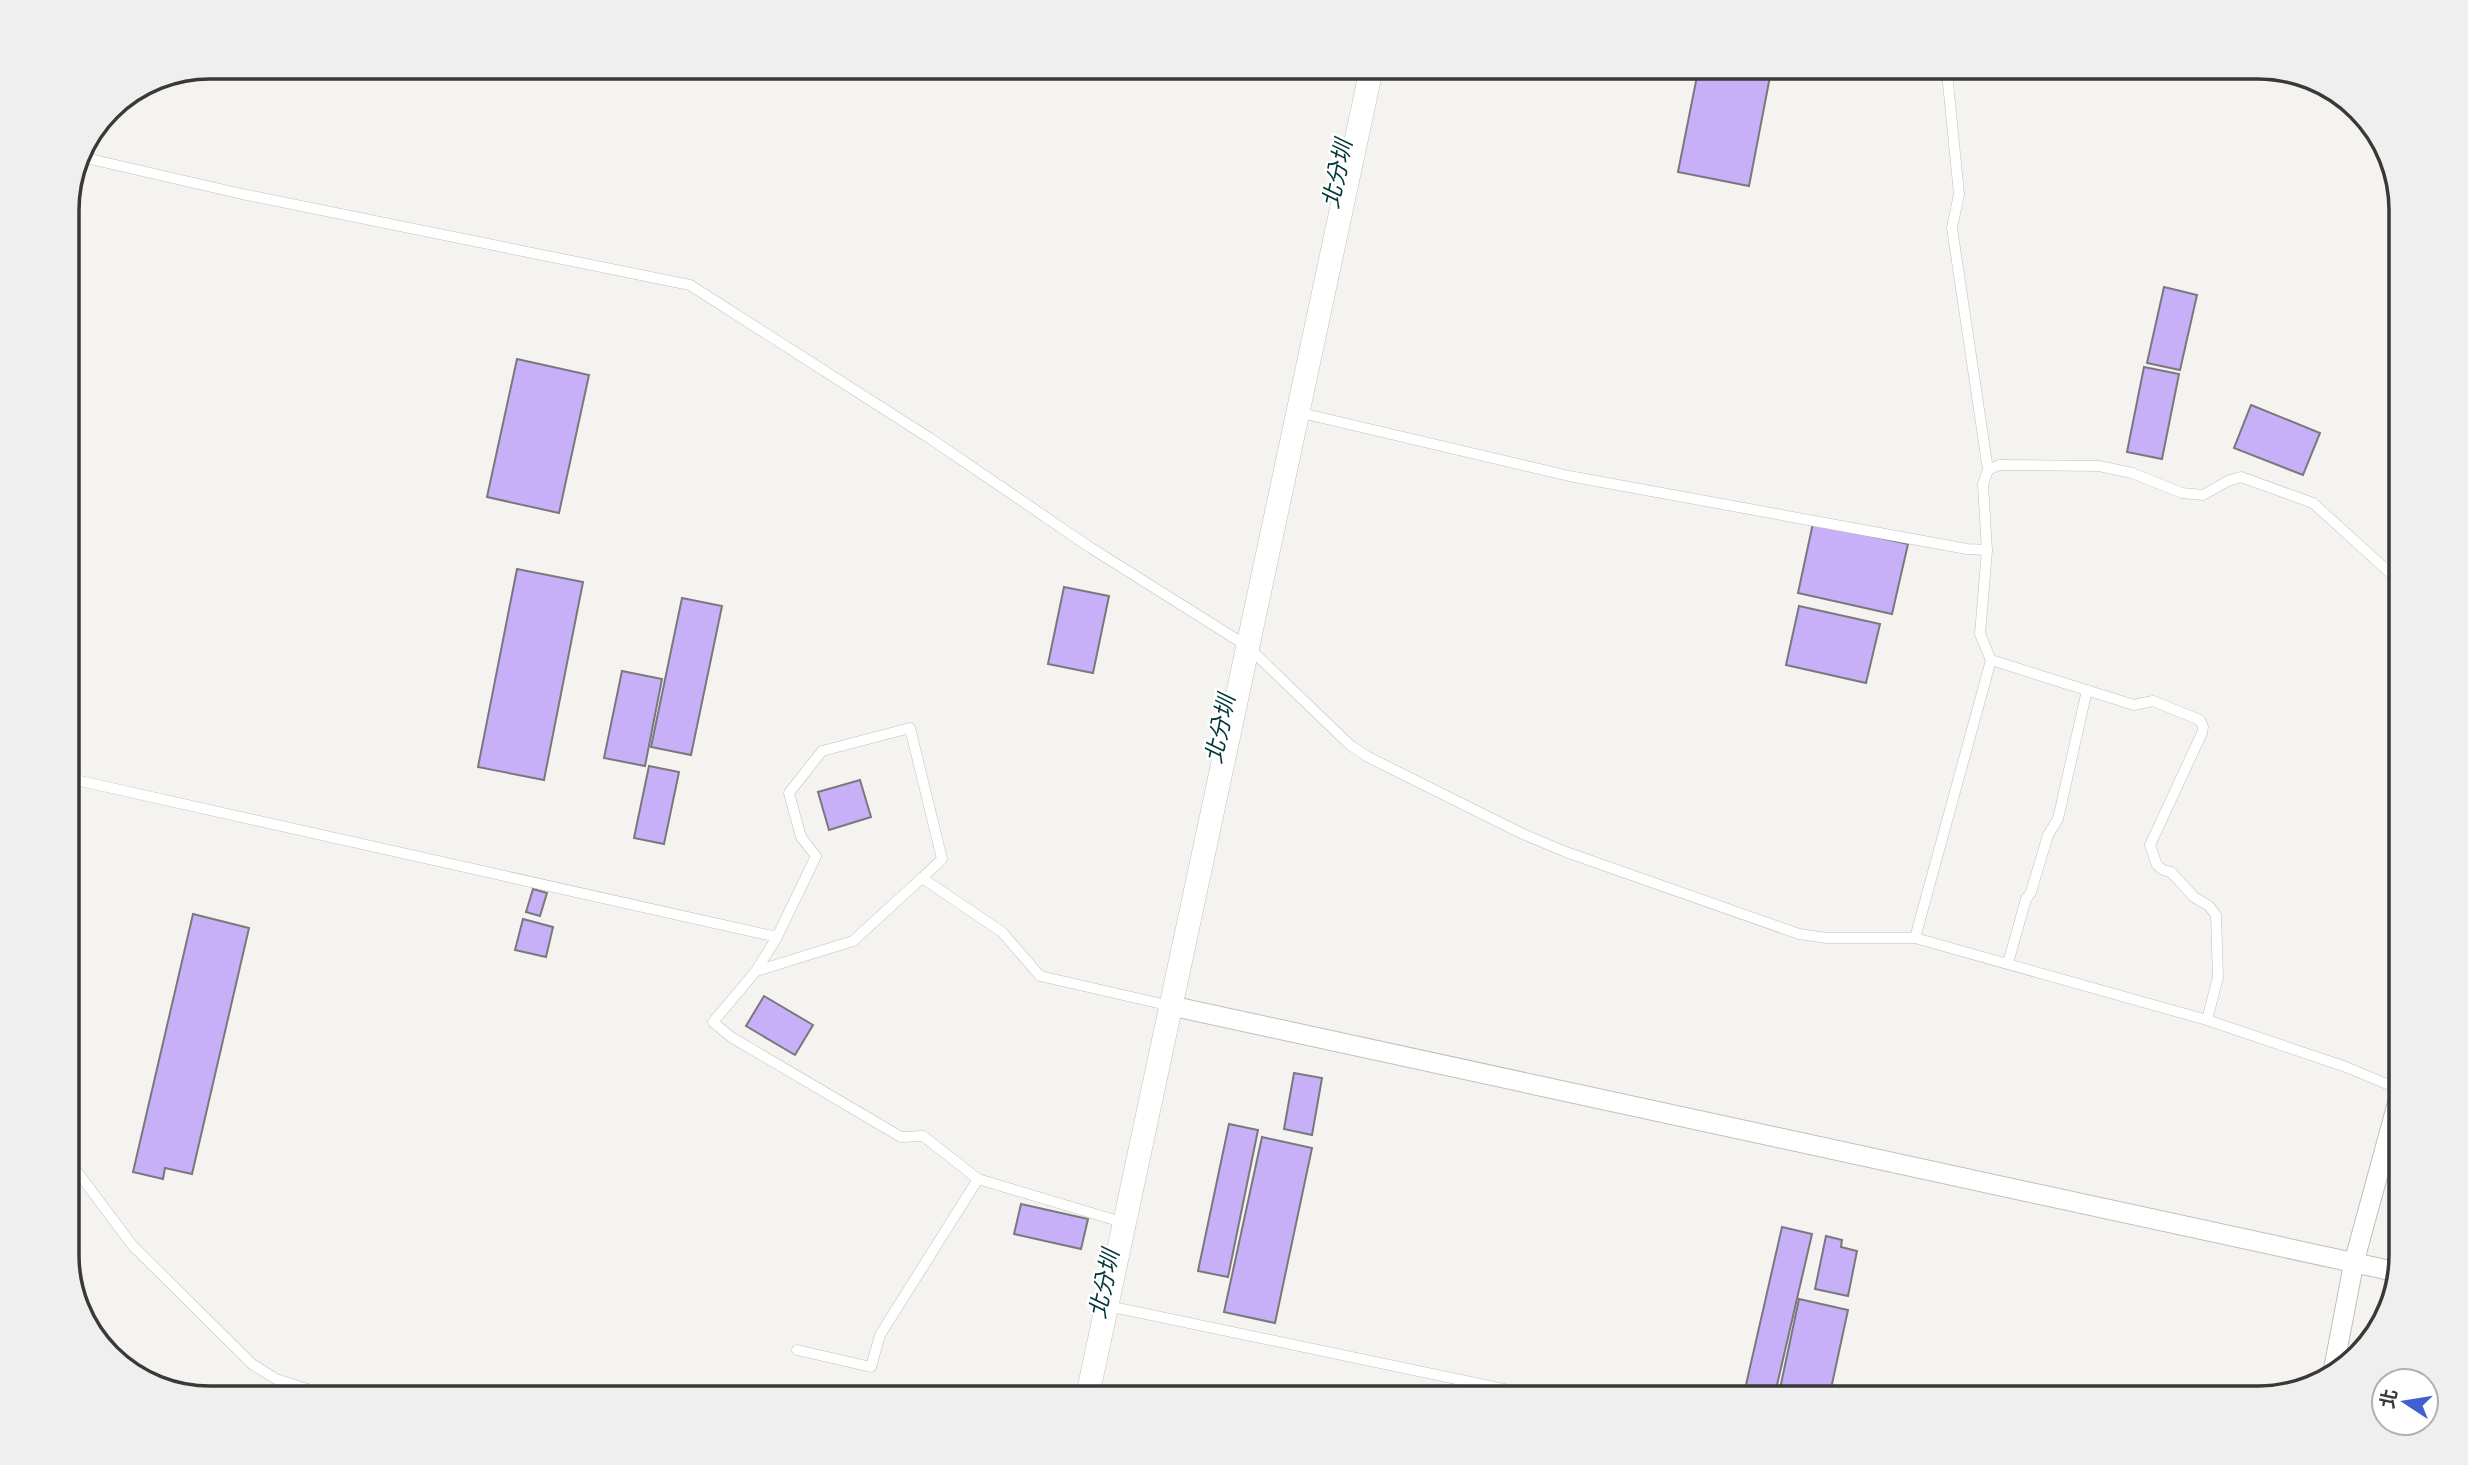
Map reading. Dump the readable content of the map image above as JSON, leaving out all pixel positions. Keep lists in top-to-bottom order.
{
  "water": ["北分圳"],
  "north": "left"
}
